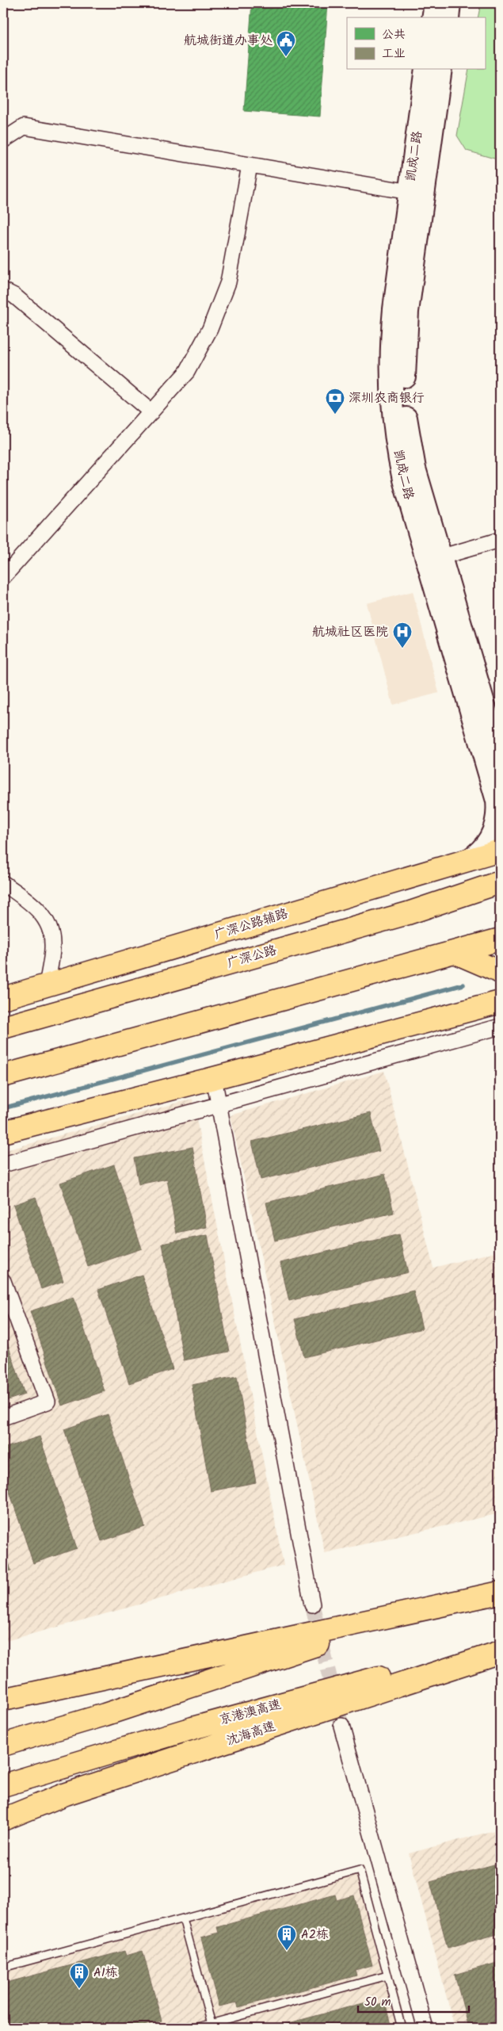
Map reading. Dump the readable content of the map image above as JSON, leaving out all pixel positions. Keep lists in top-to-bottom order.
{
  "streets": {
    "main road": [
      "广深公路辅路",
      "广深公路",
      "京港澳高速",
      "沈海高速"
    ],
    "street": ["凯成二路"]
  },
  "crossings": [
    ["凯成二路", "广深公路辅路"]
  ],
  "places": {
    "public building": ["航城街道办事处"],
    "bank": ["深圳农商银行"],
    "hospital": ["航城社区医院"],
    "building": ["A2栋", "A1栋"]
  },
  "legend": ["公共", "工业"],
  "scale_bar": "50 m"
}
